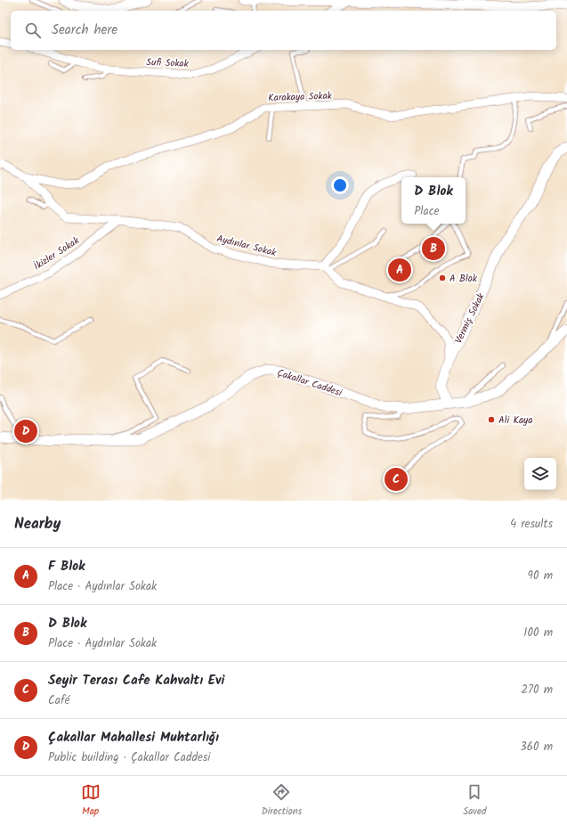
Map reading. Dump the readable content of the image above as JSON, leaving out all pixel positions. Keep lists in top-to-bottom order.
{
  "streets": {
    "street": [
      "Sufi Sokak",
      "Karakaya Sokak",
      "Aydınlar Sokak",
      "İkizler Sokak",
      "Vermiş Sokak",
      "Çakallar Caddesi"
    ]
  },
  "crossings": [
    ["Karakaya Sokak", "Aydınlar Sokak"],
    ["Aydınlar Sokak", "İkizler Sokak"],
    ["Vermiş Sokak", "Çakallar Caddesi"]
  ],
  "places": ["A Blok", "Ali Kaya"],
  "page": {
    "search": "Search here",
    "popup": ["D Blok", "Place"],
    "pins": [
      "B",
      "A",
      "D",
      "C"
    ],
    "heading": ["Nearby", "4 results"],
    "list": [
      {
        "mark": "A",
        "name": "F Blok",
        "note": "Place · Aydınlar Sokak",
        "value": "90 m"
      },
      {
        "mark": "B",
        "name": "D Blok",
        "note": "Place · Aydınlar Sokak",
        "value": "100 m"
      },
      {
        "mark": "C",
        "name": "Seyir Terası Cafe Kahvaltı Evi",
        "note": "Café",
        "value": "270 m"
      },
      {
        "mark": "D",
        "name": "Çakallar Mahallesi Muhtarlığı",
        "note": "Public building · Çakallar Caddesi",
        "value": "360 m"
      }
    ],
    "nav": ["Map", "Directions", "Saved"]
  }
}
